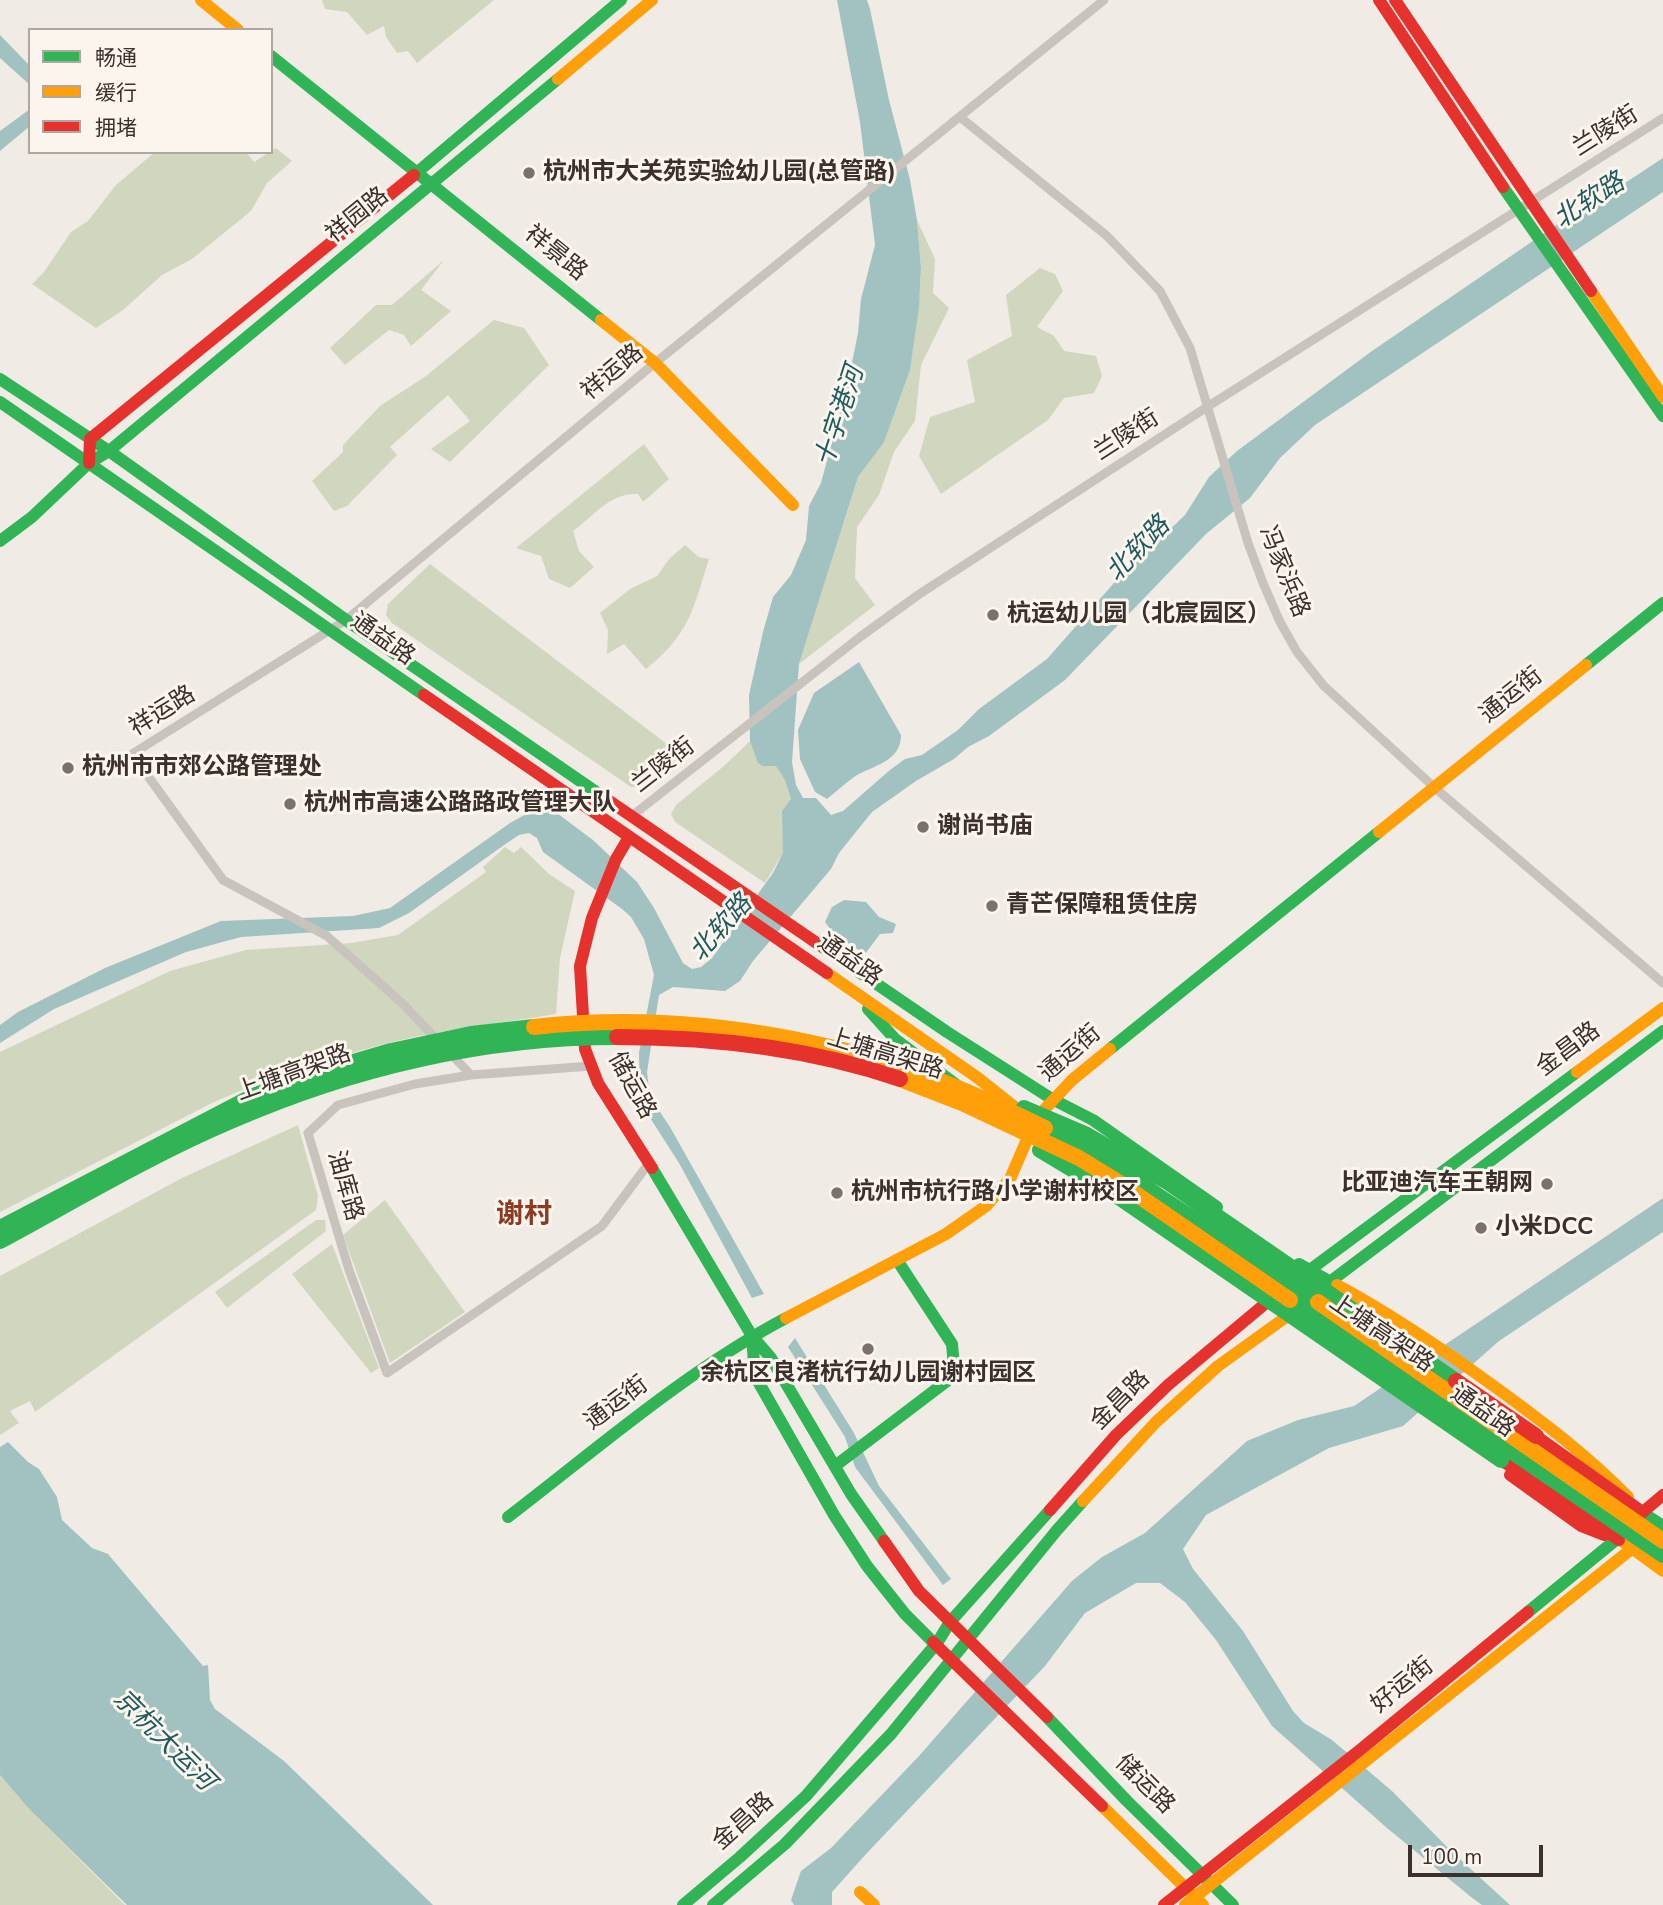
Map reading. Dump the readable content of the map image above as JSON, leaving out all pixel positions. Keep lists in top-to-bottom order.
{
  "streets": {
    "main road": [
      "祥园路",
      "祥景路",
      "通益路",
      "通运街",
      "金昌路",
      "上塘高架路",
      "储运路",
      "好运街"
    ],
    "street": [
      "兰陵街",
      "祥运路",
      "冯家浜路",
      "油库路"
    ]
  },
  "crossings": [
    ["兰陵街", "冯家浜路"],
    ["兰陵街", "通益路"],
    ["祥园路", "祥景路"],
    ["祥园路", "通益路"],
    ["祥景路", "祥运路"],
    ["祥运路", "冯家浜路"],
    ["祥运路", "通益路"],
    ["祥运路", "油库路"],
    ["冯家浜路", "通运街"],
    ["通益路", "通运街"],
    ["通益路", "金昌路"],
    ["通益路", "储运路"],
    ["通益路", "好运街"],
    ["通运街", "储运路"],
    ["金昌路", "储运路"],
    ["储运路", "油库路"],
    ["储运路", "好运街"]
  ],
  "districts": ["谢村"],
  "water": ["北软路", "十字港河", "京杭大运河"],
  "places": [
    "杭州市大关苑实验幼儿园(总管路)",
    "杭运幼儿园（北宸园区）",
    "杭州市市郊公路管理处",
    "杭州市高速公路路政管理大队",
    "谢尚书庙",
    "青芒保障租赁住房",
    "比亚迪汽车王朝网",
    "杭州市杭行路小学谢村校区",
    "小米DCC",
    "余杭区良渚杭行幼儿园谢村园区"
  ],
  "legend": ["畅通", "缓行", "拥堵"],
  "scale_bar": "100 m"
}
